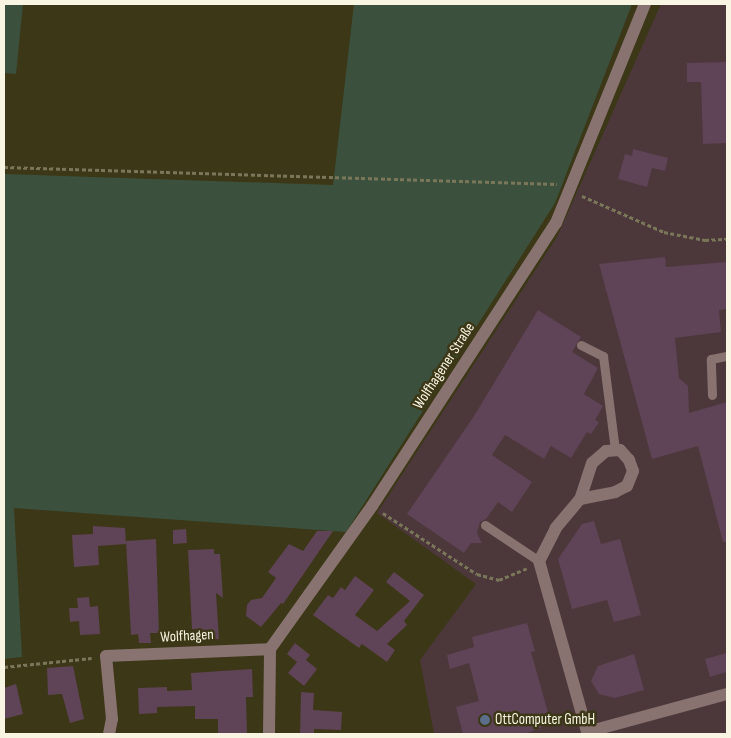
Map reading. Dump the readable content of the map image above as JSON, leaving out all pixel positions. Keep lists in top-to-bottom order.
{
  "streets": {
    "street": ["Wolfhagener Straße", "Wolfhagen"]
  },
  "crossings": [
    ["Wolfhagener Straße", "Wolfhagen"]
  ],
  "places": ["OttComputer GmbH"]
}
